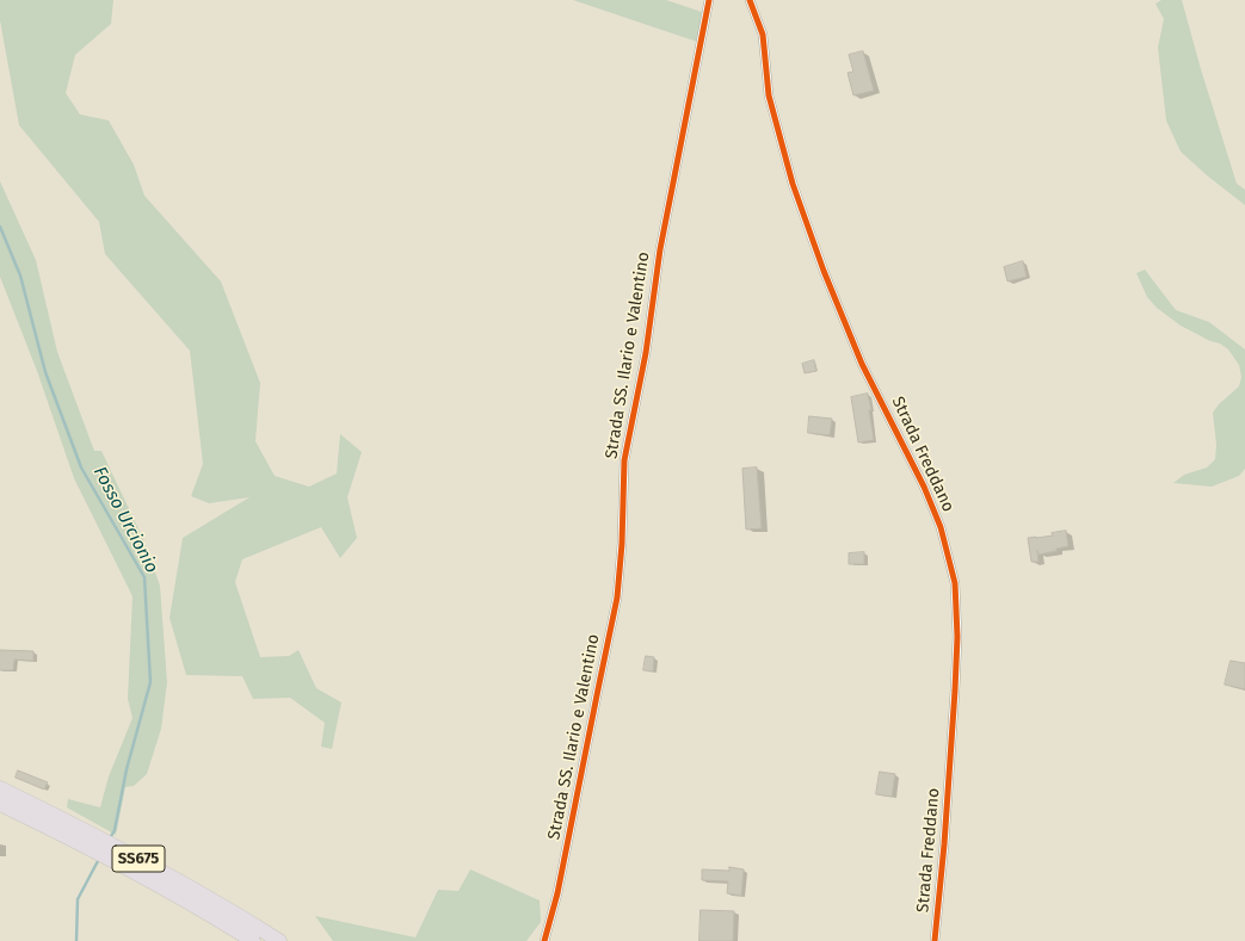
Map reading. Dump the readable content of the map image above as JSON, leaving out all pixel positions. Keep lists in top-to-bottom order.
{
  "streets": {
    "highway": ["SS675"],
    "street": ["Strada SS. Ilario e Valentino", "Strada Freddano"]
  },
  "water": ["Fosso Urcionio"]
}
